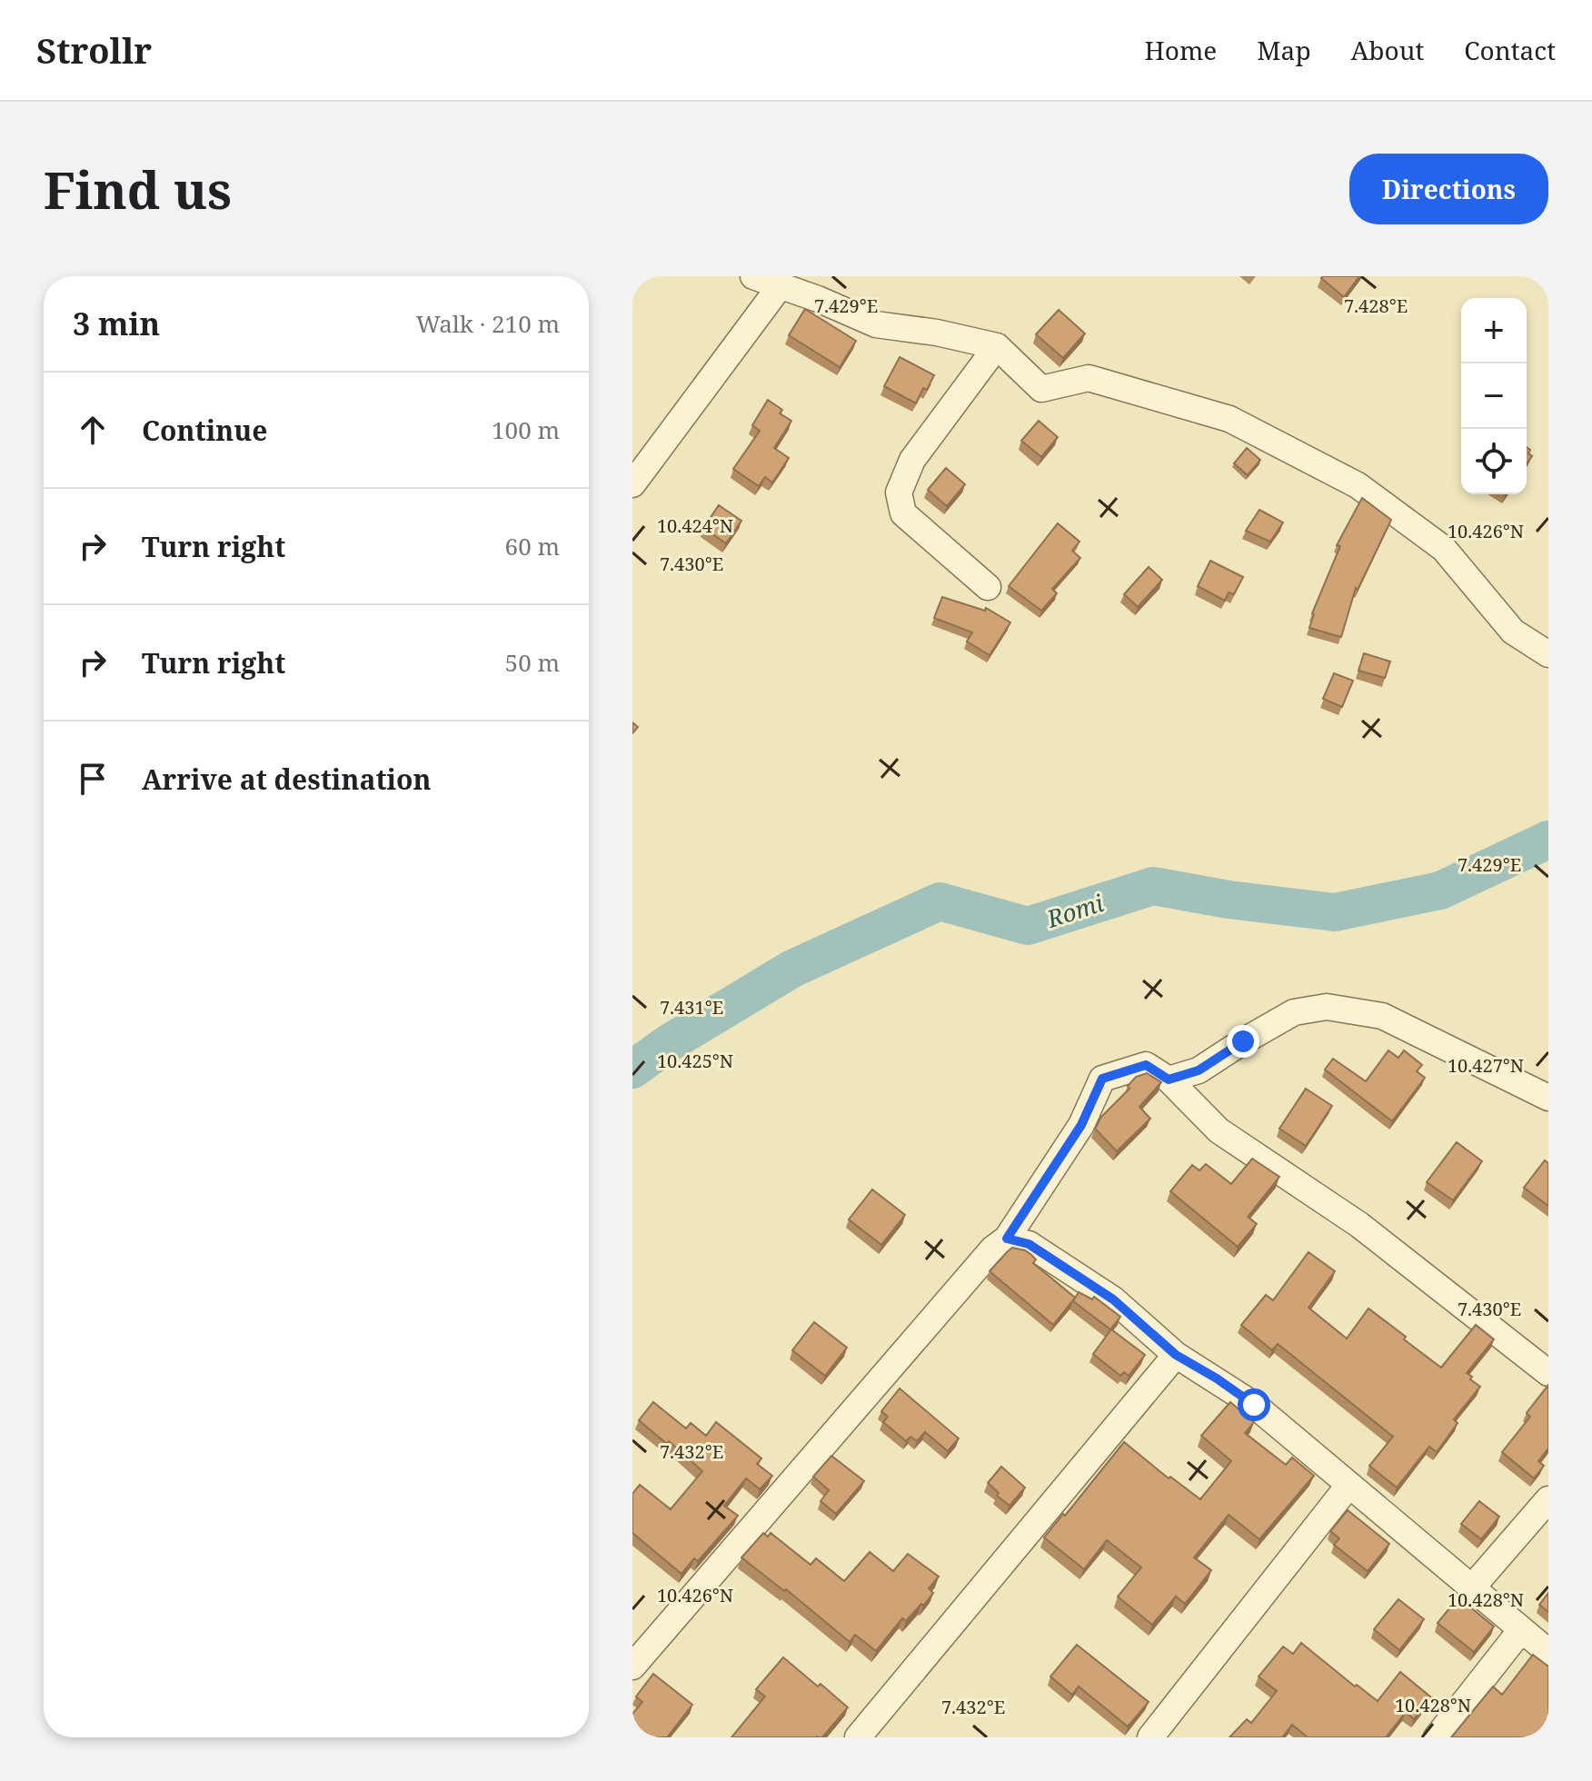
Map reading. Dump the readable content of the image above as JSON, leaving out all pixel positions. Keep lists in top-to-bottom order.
{
  "water": ["Romi"],
  "page": {
    "header": "Strollr",
    "nav": [
      "Home",
      "Map",
      "About",
      "Contact"
    ],
    "buttons": "Directions",
    "title": "Find us",
    "heading": ["3 min", "Walk · 210 m"],
    "map_buttons": ["+", "−"],
    "list": [
      ["Continue", "100 m"],
      ["Turn right", "60 m"],
      ["Turn right", "50 m"],
      "Arrive at destination"
    ]
  },
  "coordinates": [
    "7.428°E",
    "7.429°E",
    "10.424°N",
    "10.426°N",
    "7.430°E",
    "7.431°E",
    "10.425°N",
    "10.427°N",
    "7.432°E",
    "10.428°N"
  ]
}
